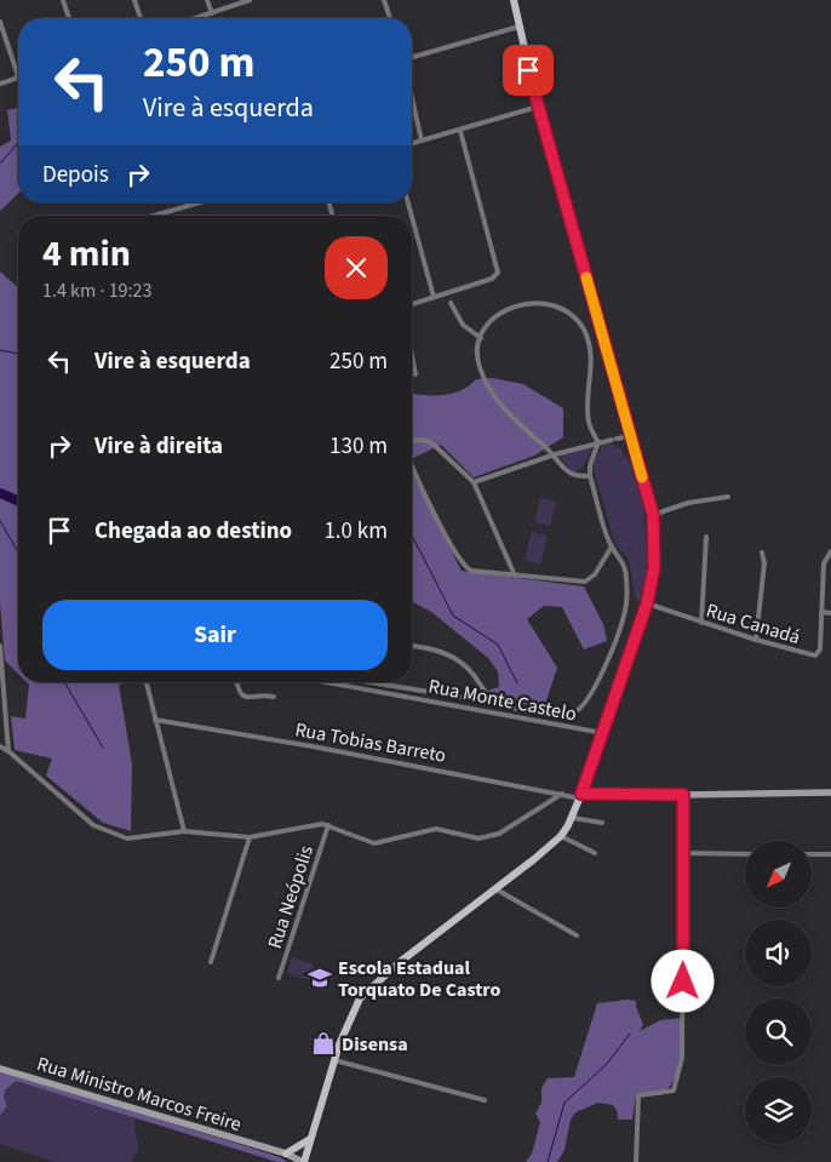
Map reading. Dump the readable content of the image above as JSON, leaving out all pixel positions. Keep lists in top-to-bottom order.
{
  "streets": {
    "main road": ["Rua Ministro Marcos Freire"],
    "street": [
      "Rua Canadá",
      "Rua Monte Castelo",
      "Rua Tobias Barreto",
      "Rua Neópolis"
    ]
  },
  "places": {
    "school or university": ["Escola Estadual Torquato De Castro"],
    "shop": ["Disensa"]
  },
  "north": "bottom left",
  "page": {
    "turn": ["250 m", "Vire à esquerda"],
    "then": "Depois",
    "heading": ["4 min", "1.4 km · 19:23"],
    "list": [
      {
        "name": "Vire à esquerda",
        "value": "250 m"
      },
      {
        "name": "Vire à direita",
        "value": "130 m"
      },
      {
        "name": "Chegada ao destino",
        "value": "1.0 km"
      }
    ],
    "buttons": "Sair"
  }
}
